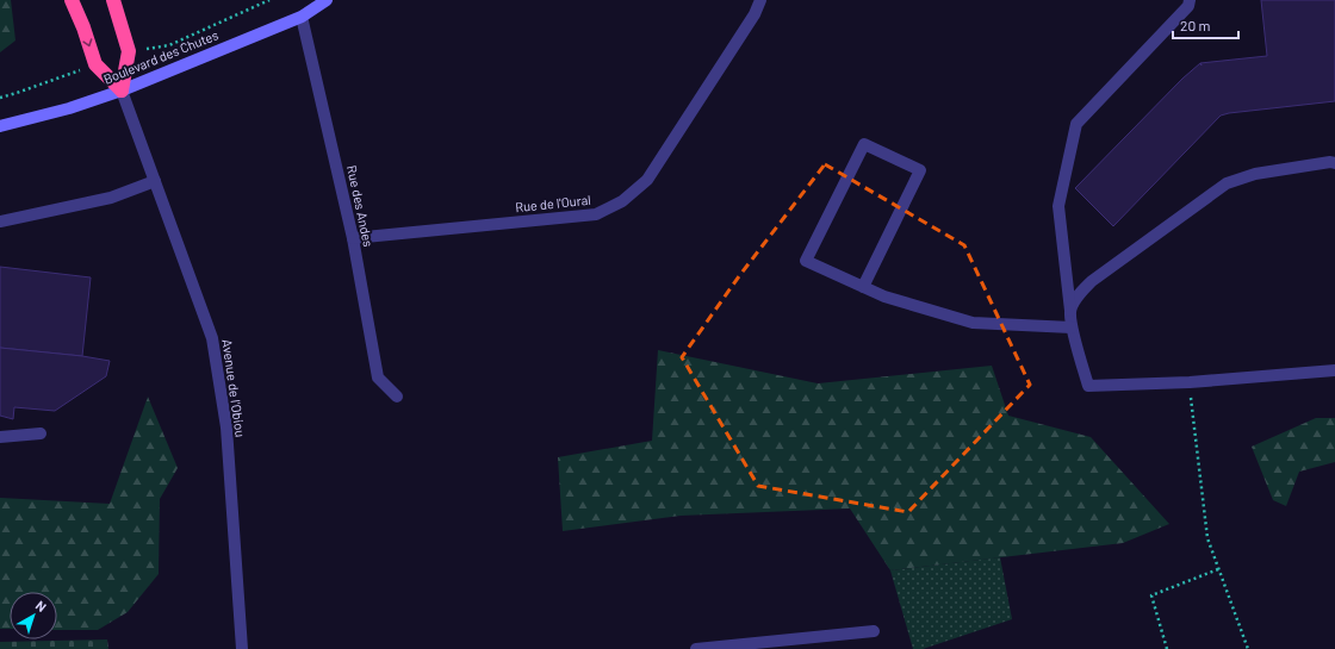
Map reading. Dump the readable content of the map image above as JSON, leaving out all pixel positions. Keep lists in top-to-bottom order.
{
  "streets": {
    "street": [
      "Boulevard des Chutes",
      "Rue de l'Oural",
      "Rue des Andes",
      "Avenue de l'Obiou"
    ]
  },
  "crossings": [
    ["Boulevard des Chutes", "Rue des Andes"],
    ["Boulevard des Chutes", "Avenue de l'Obiou"],
    ["Rue de l'Oural", "Rue des Andes"]
  ],
  "scale_bar": "20 m",
  "north": "top right"
}
